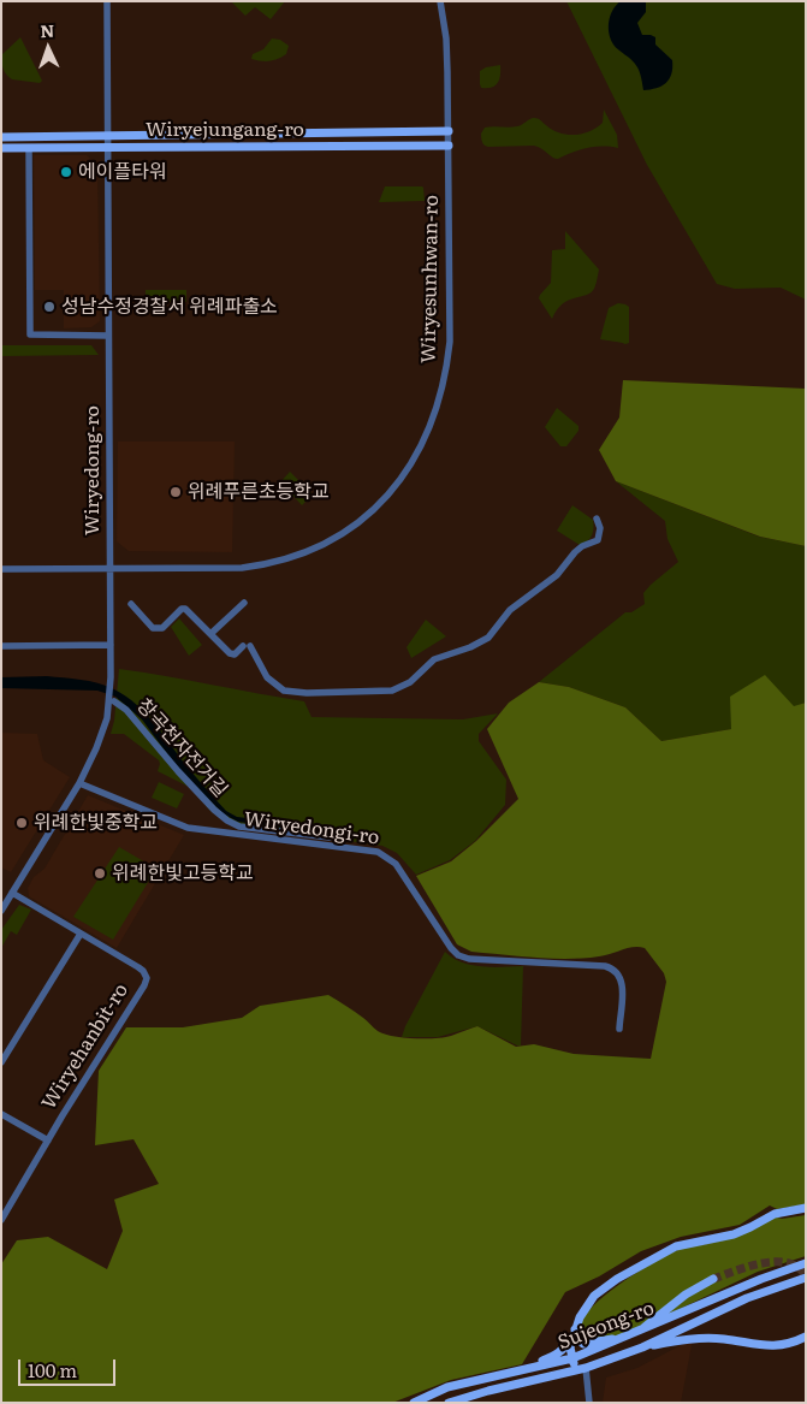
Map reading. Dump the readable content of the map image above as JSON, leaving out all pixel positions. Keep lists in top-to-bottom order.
{
  "streets": {
    "main road": ["Wiryejungang-ro", "Sujeong-ro"],
    "street": [
      "Wiryesunhwan-ro",
      "Wiryedong-ro",
      "창곡천자전거길",
      "Wiryedongi-ro",
      "Wiryehanbit-ro"
    ]
  },
  "crossings": [
    ["Wiryejungang-ro", "Wiryesunhwan-ro"],
    ["Wiryejungang-ro", "Wiryedong-ro"],
    ["Wiryesunhwan-ro", "Wiryedong-ro"],
    ["Wiryedong-ro", "Wiryedongi-ro"],
    ["Wiryedong-ro", "Wiryehanbit-ro"]
  ],
  "places": [
    "에이플타워",
    "성남수정경찰서 위례파출소",
    "위례푸른초등학교",
    "위례한빛중학교",
    "위례한빛고등학교"
  ],
  "scale_bar": "100 m",
  "north": "top"
}
